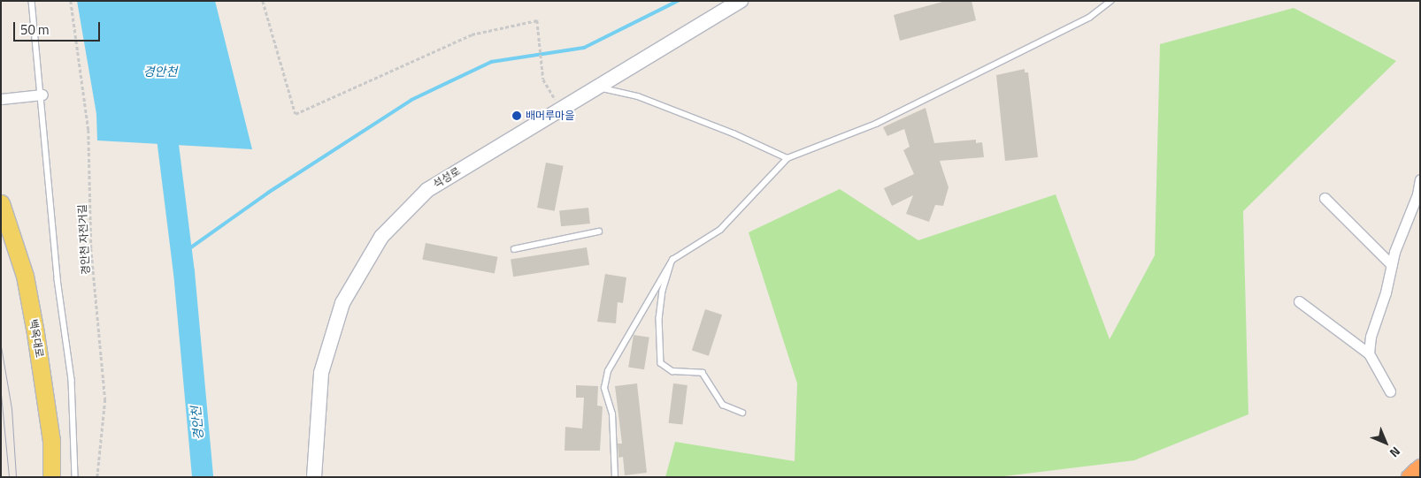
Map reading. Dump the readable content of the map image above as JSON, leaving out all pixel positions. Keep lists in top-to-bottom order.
{
  "streets": {
    "main road": ["백옥대로"],
    "street": ["석성로"],
    "path": ["경안천 자전거길"]
  },
  "water": ["경안천"],
  "places": ["배머루마을"],
  "scale_bar": "50 m",
  "north": "bottom right"
}
